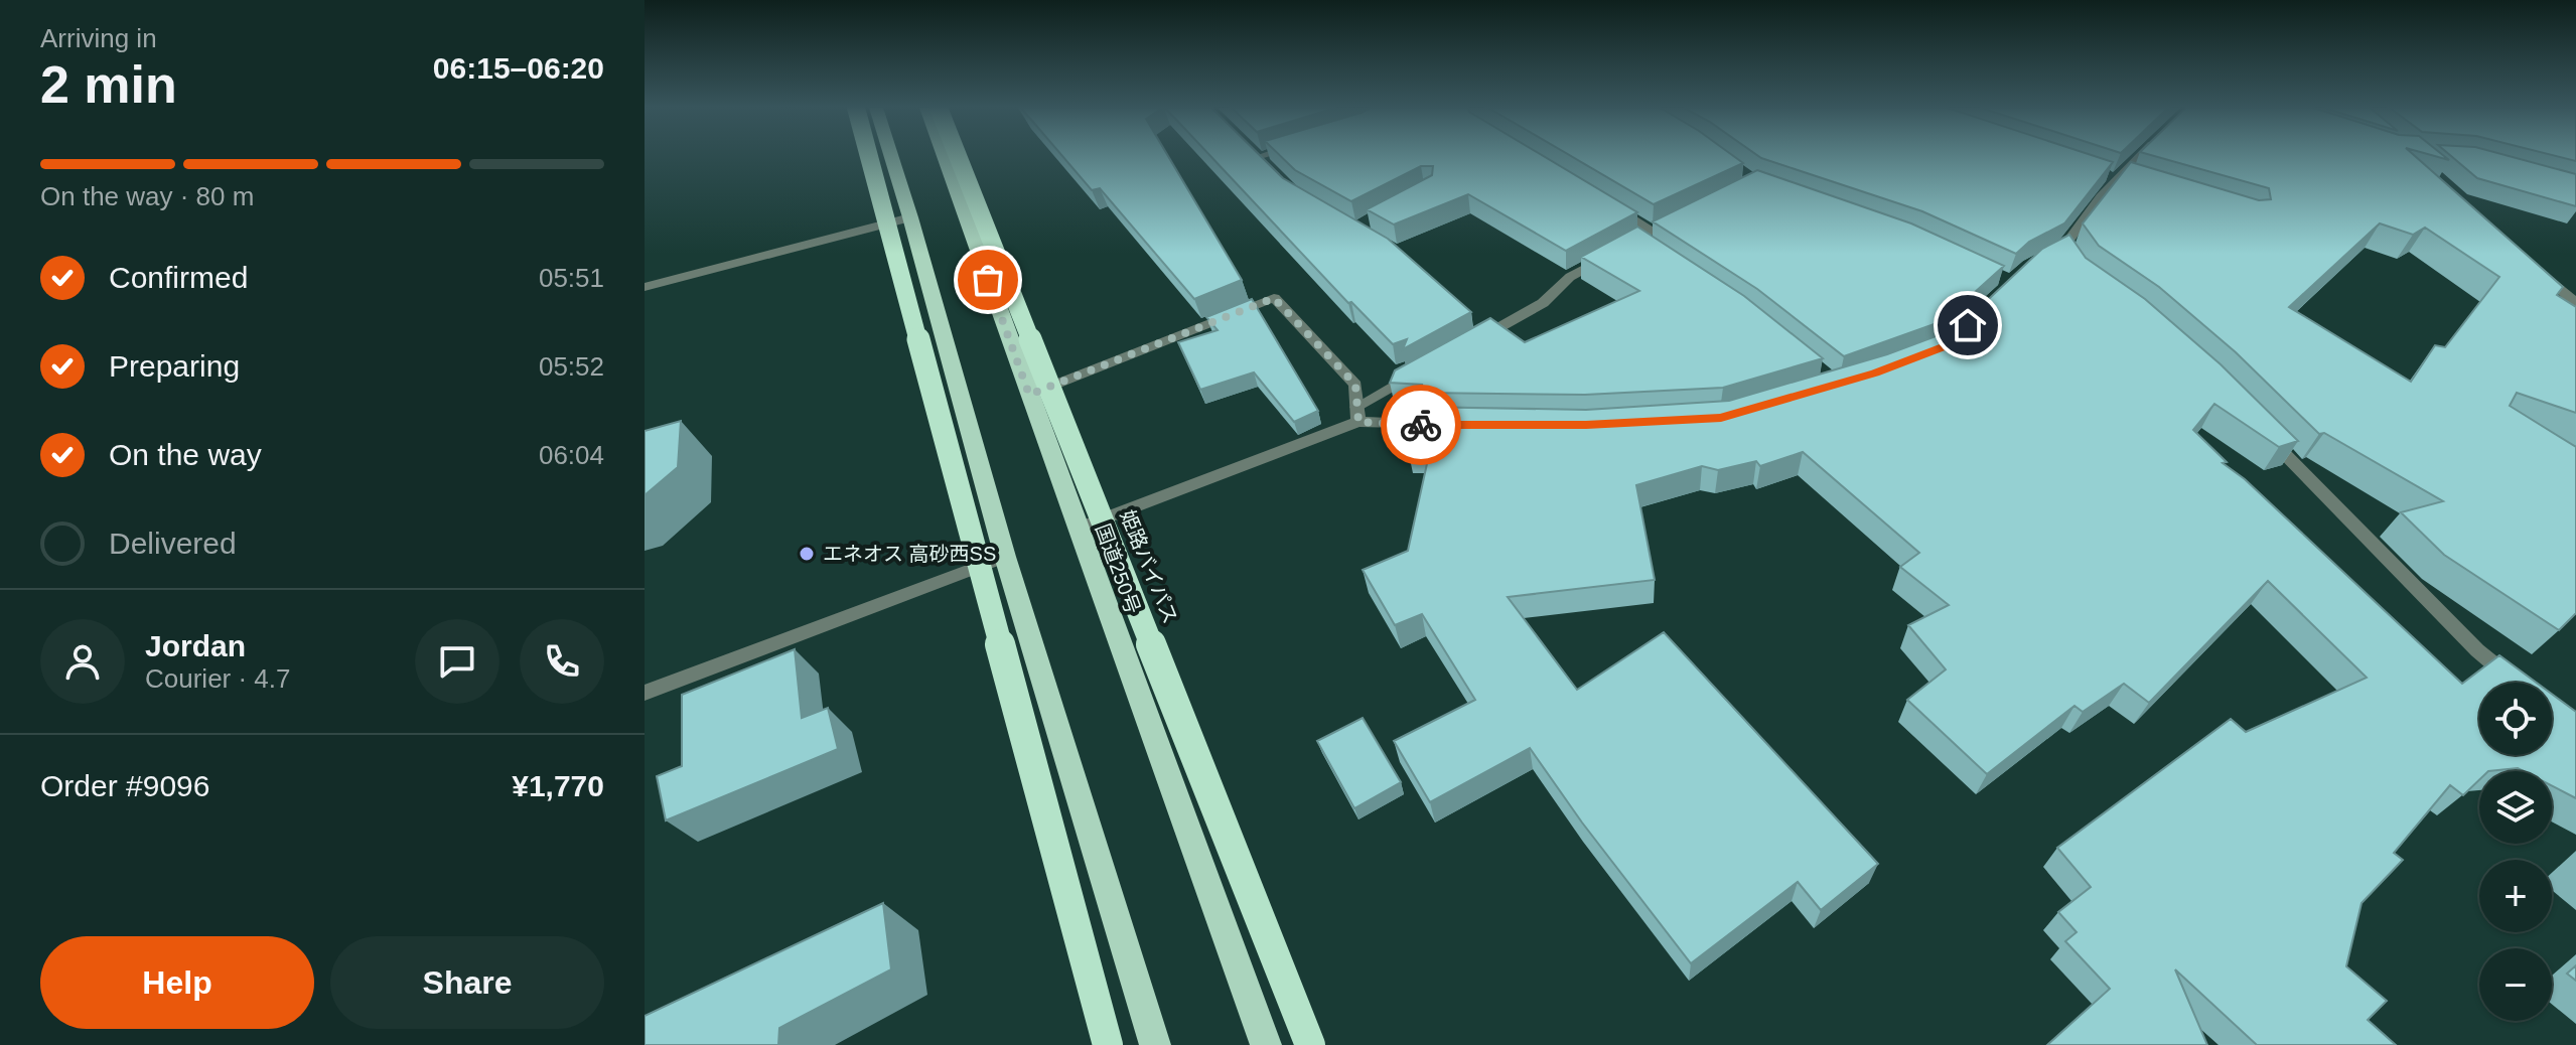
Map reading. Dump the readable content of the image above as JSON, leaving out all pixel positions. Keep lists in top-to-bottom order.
{
  "streets": {
    "highway": ["姫路バイパス", "国道250号"]
  },
  "places": ["エネオス 高砂西SS"],
  "page": {
    "heading": ["2 min", "Arriving in", "06:15–06:20"],
    "panel": [
      "Jordan",
      "Courier · 4.7",
      "Order #9096",
      "¥1,770"
    ],
    "bar": "On the way · 80 m",
    "list": [
      ["Confirmed", "05:51"],
      ["Preparing", "05:52"],
      ["On the way", "06:04"],
      "Delivered"
    ],
    "map_buttons": ["+", "−"],
    "buttons": ["Help", "Share"]
  }
}
